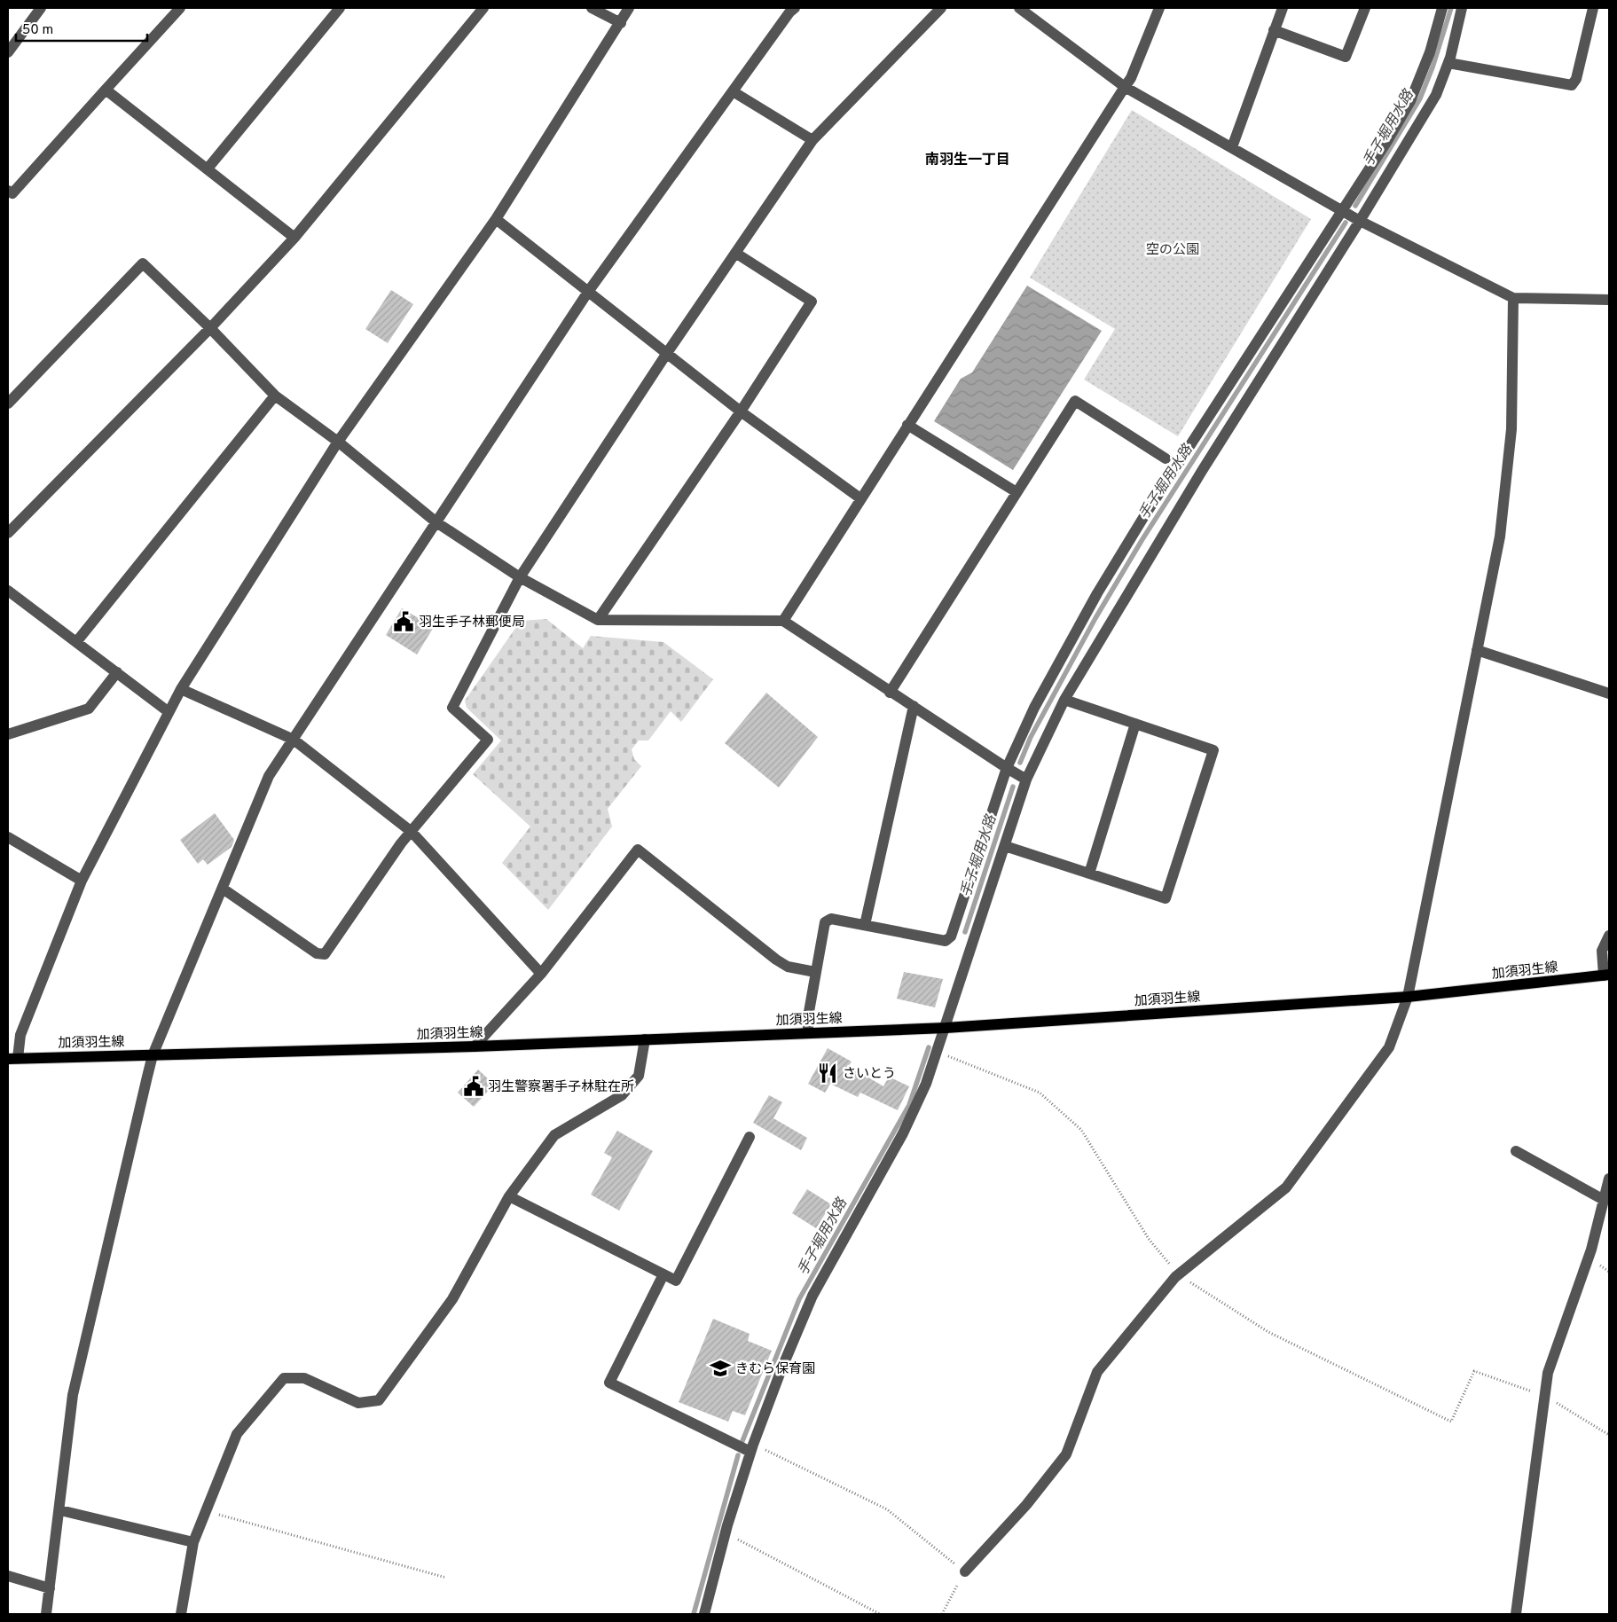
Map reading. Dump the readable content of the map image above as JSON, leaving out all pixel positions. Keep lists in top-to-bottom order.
{
  "streets": {
    "main road": ["加須羽生線"]
  },
  "districts": ["南羽生一丁目"],
  "water": ["手子堀用水路"],
  "parks": ["空の公園"],
  "places": {
    "public building": ["羽生手子林郵便局", "羽生警察署手子林駐在所"],
    "restaurant": ["さいとう"],
    "school or university": ["きむら保育園"]
  },
  "scale_bar": "50 m"
}
